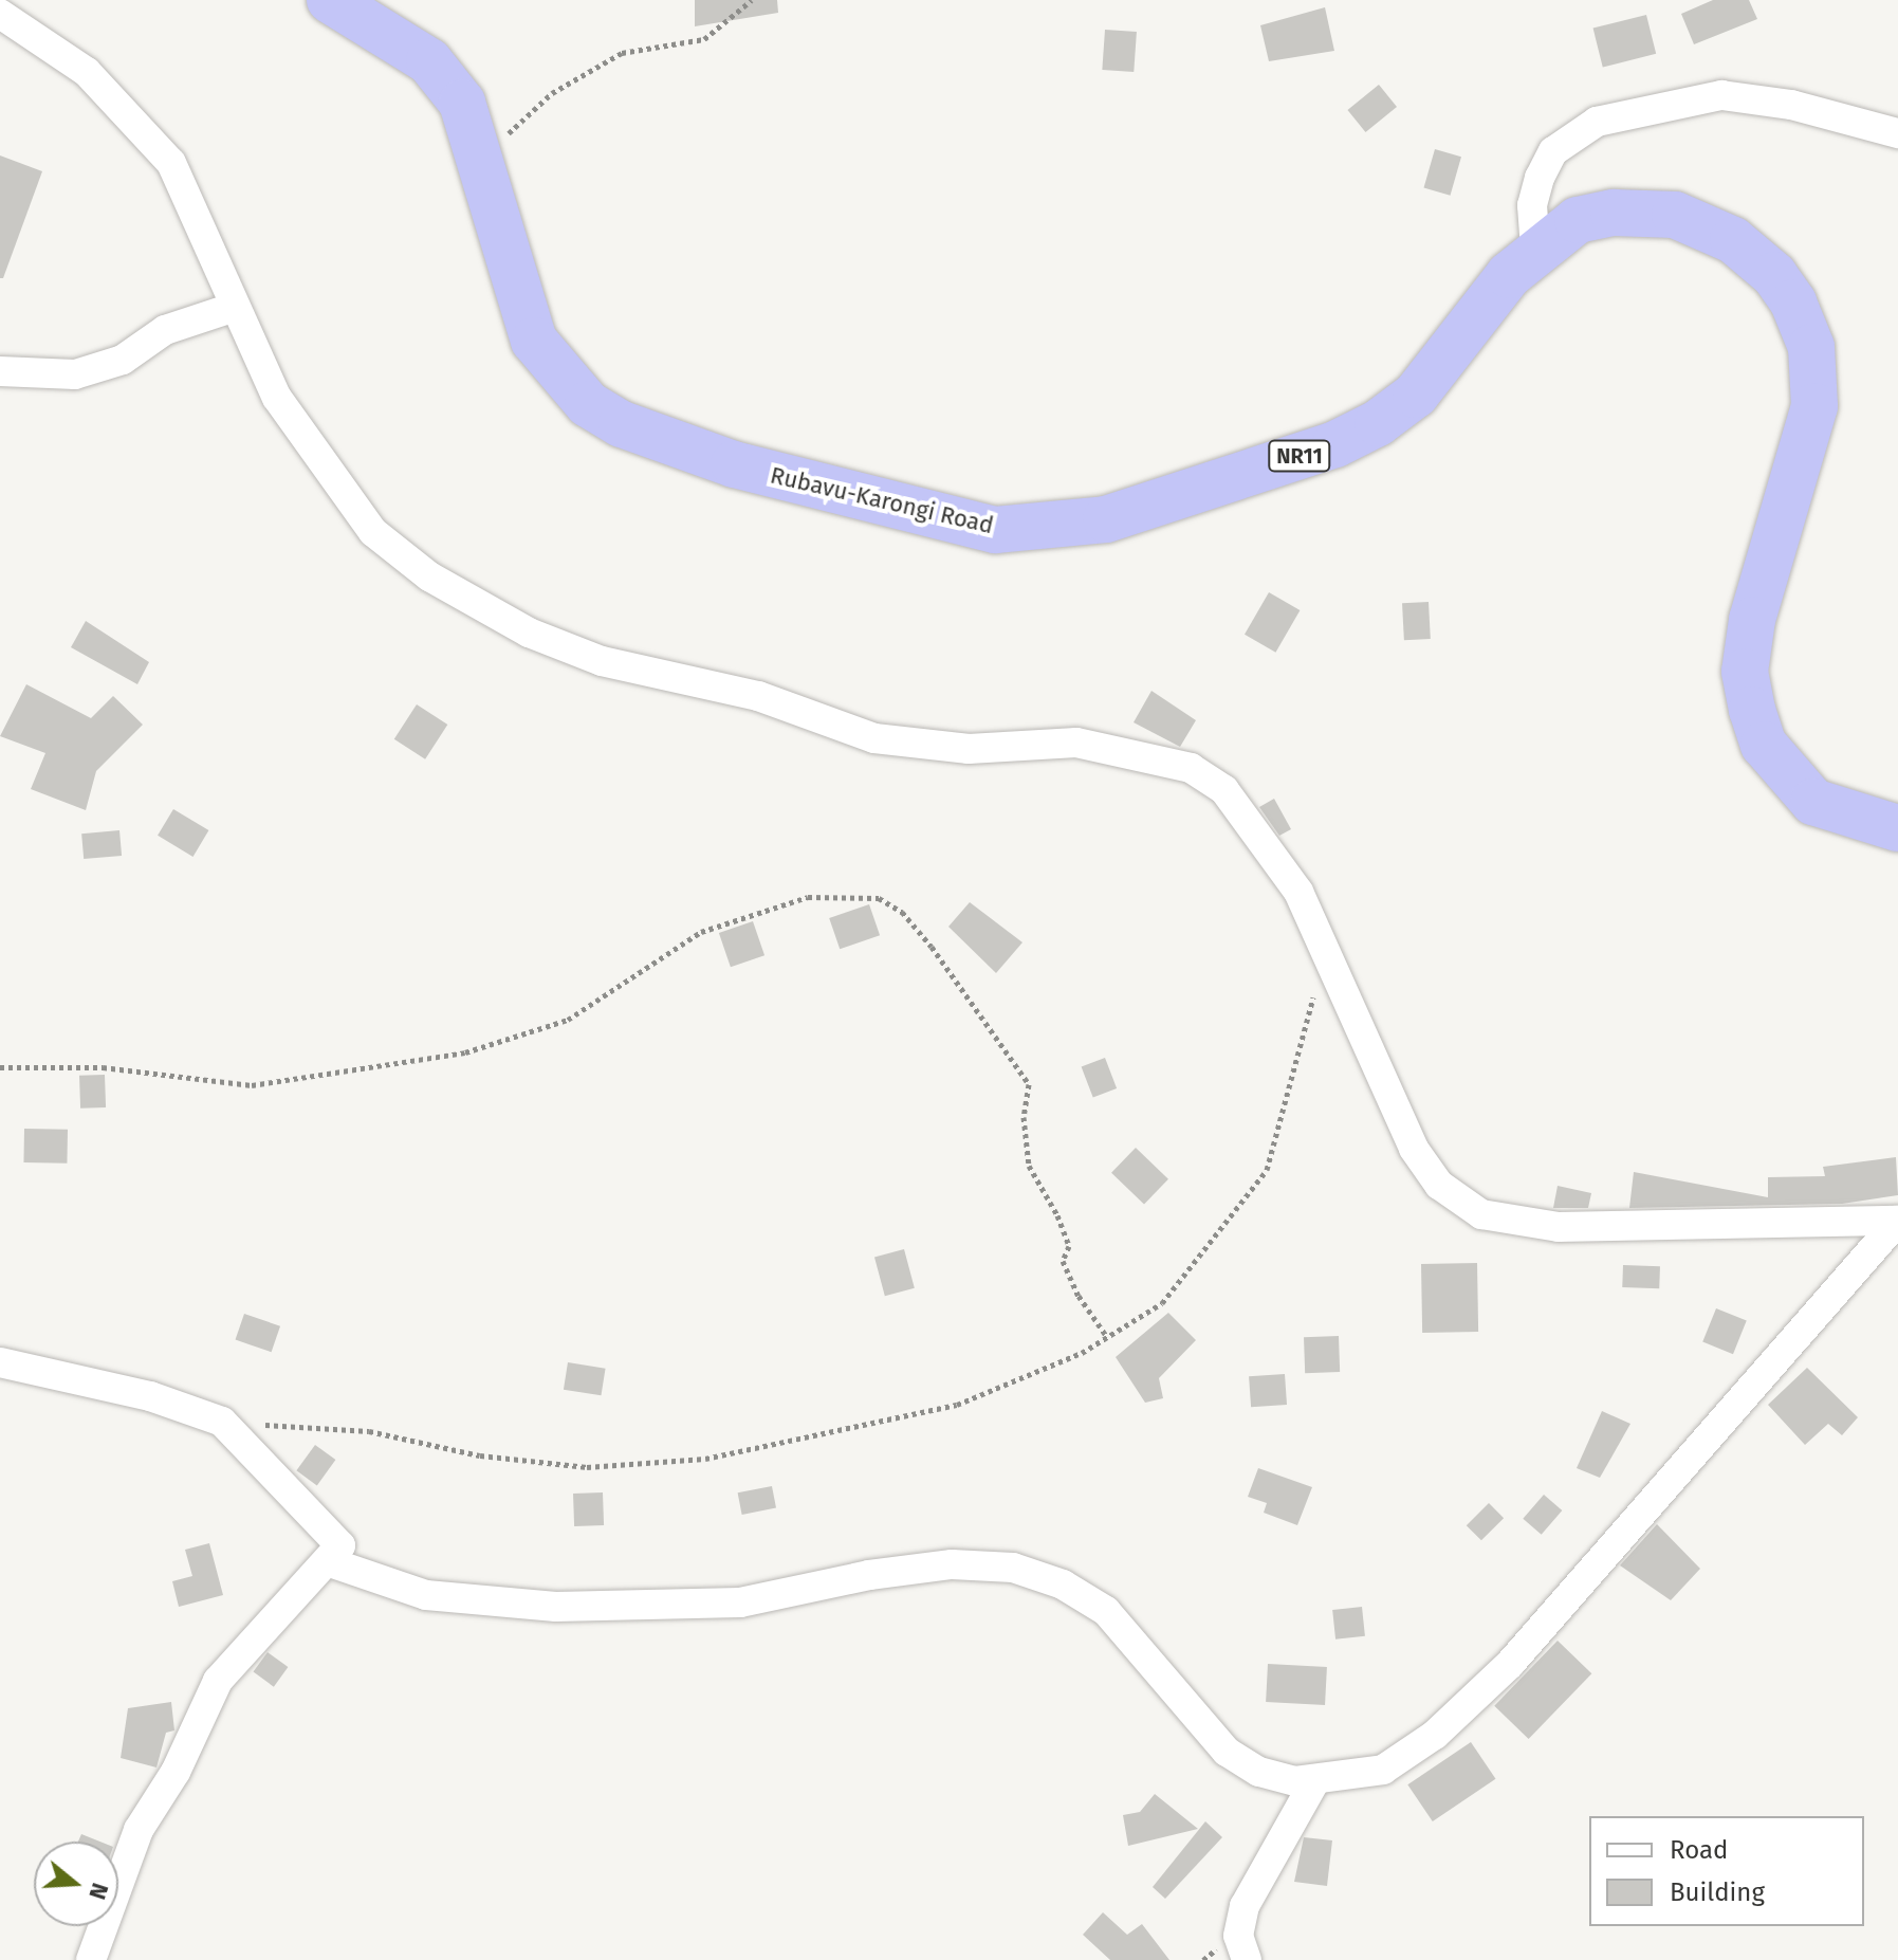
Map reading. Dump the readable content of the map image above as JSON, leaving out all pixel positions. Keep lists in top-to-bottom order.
{
  "streets": {
    "highway": ["NR11", "Rubavu-Karongi Road"]
  },
  "legend": ["Road", "Building"],
  "north": "right"
}
